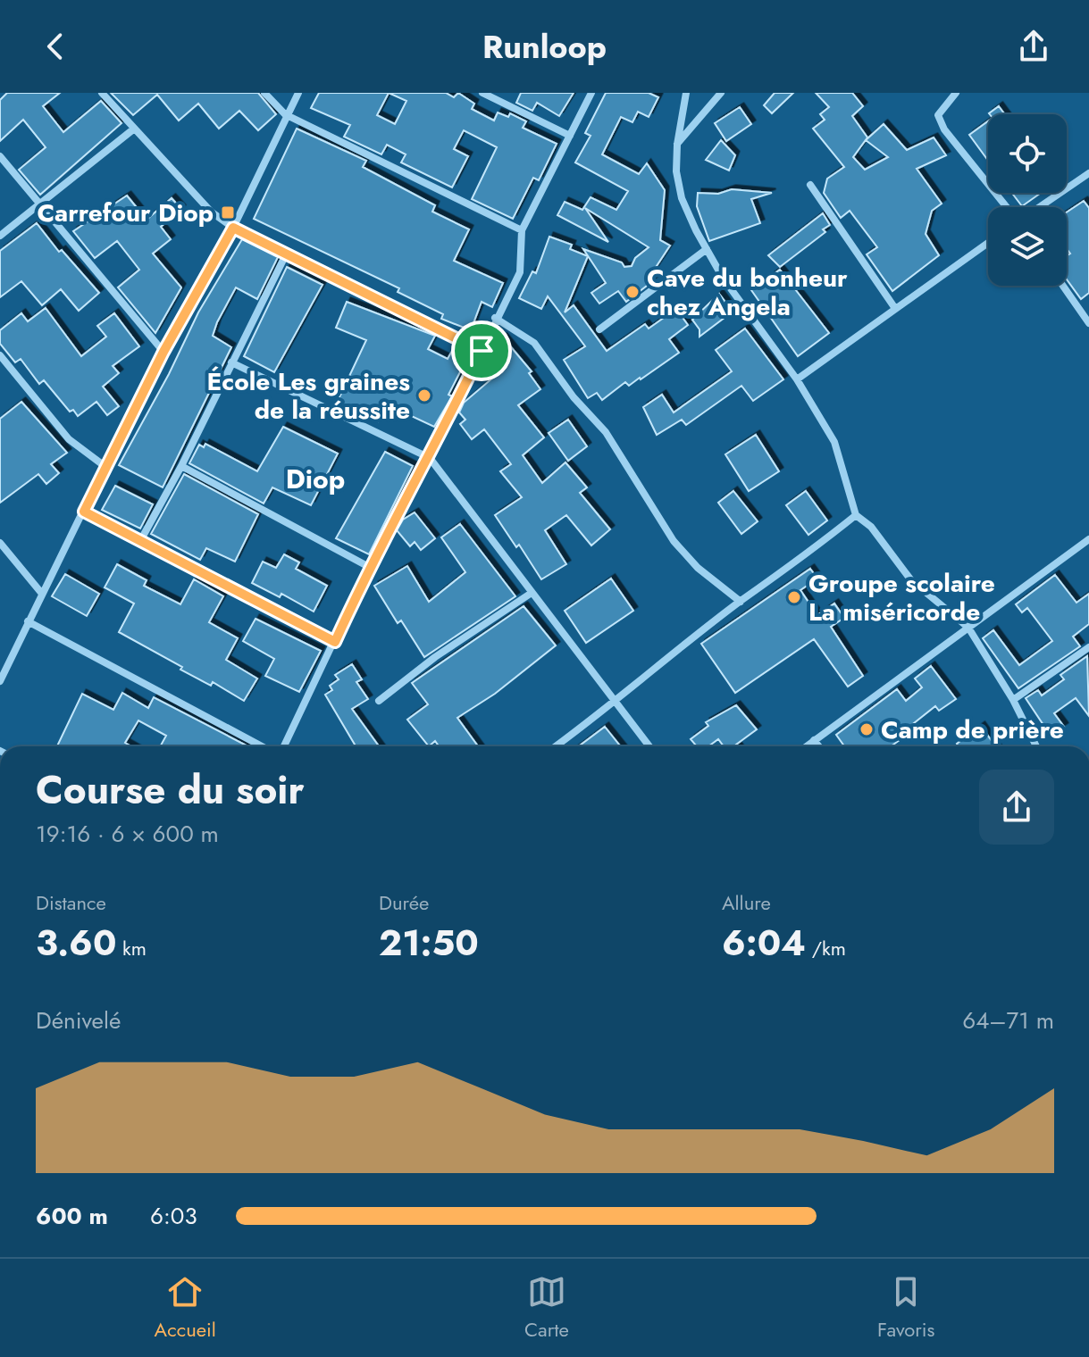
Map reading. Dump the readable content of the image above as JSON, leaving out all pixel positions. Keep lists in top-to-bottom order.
{
  "districts": ["Diop"],
  "places": {
    "transit": ["Carrefour Diop"],
    "other": [
      "Cave du bonheur chez Angela",
      "École Les graines de la réussite",
      "Groupe scolaire La miséricorde",
      "Camp de prière"
    ]
  },
  "page": {
    "header": "Runloop",
    "heading": ["Course du soir", "19:16 · 6 × 600 m"],
    "stats": [
      ["Distance", "3.60 km"],
      ["Durée", "21:50"],
      ["Allure", "6:04 /km"]
    ],
    "chart": ["Dénivelé", "64–71 m"],
    "list": [
      {
        "name": "600 m",
        "note": "6:03"
      }
    ],
    "tabs": ["Accueil", "Carte", "Favoris"]
  }
}
